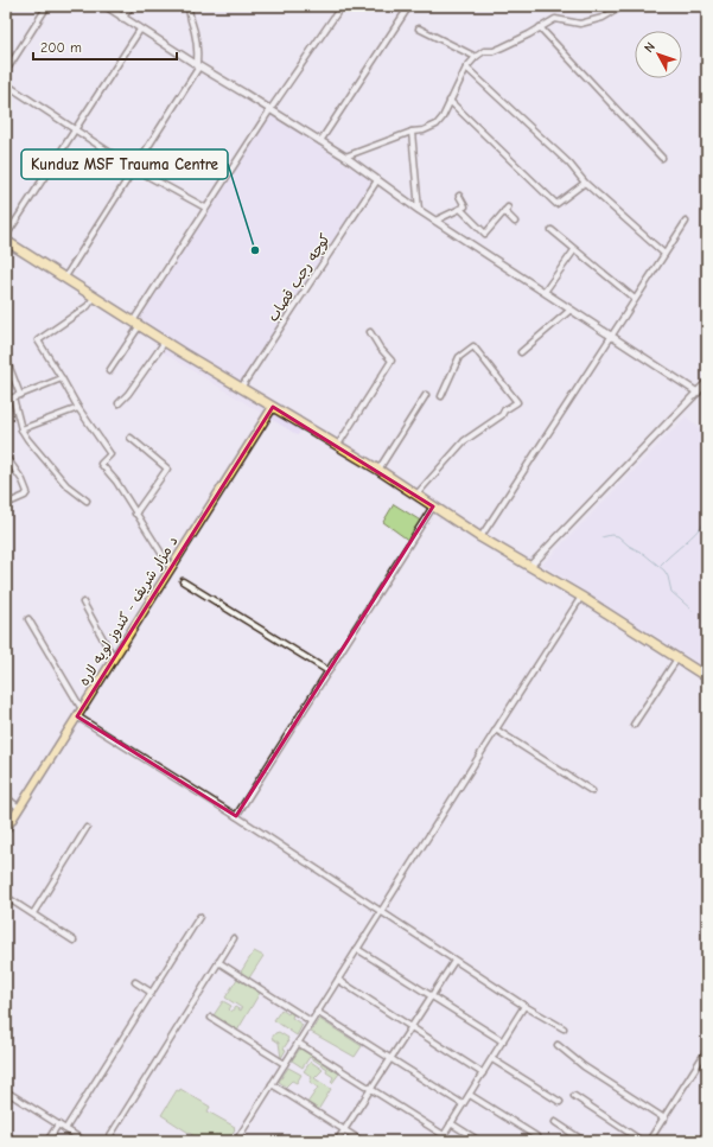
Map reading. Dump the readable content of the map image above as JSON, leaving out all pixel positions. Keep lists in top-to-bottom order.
{
  "streets": {
    "main road": ["د مزار شریف - کندوز لویه لاره"],
    "street": ["کوچه رجب قصاب"]
  },
  "places": ["Kunduz MSF Trauma Centre"],
  "scale_bar": "200 m",
  "north": "top left"
}
